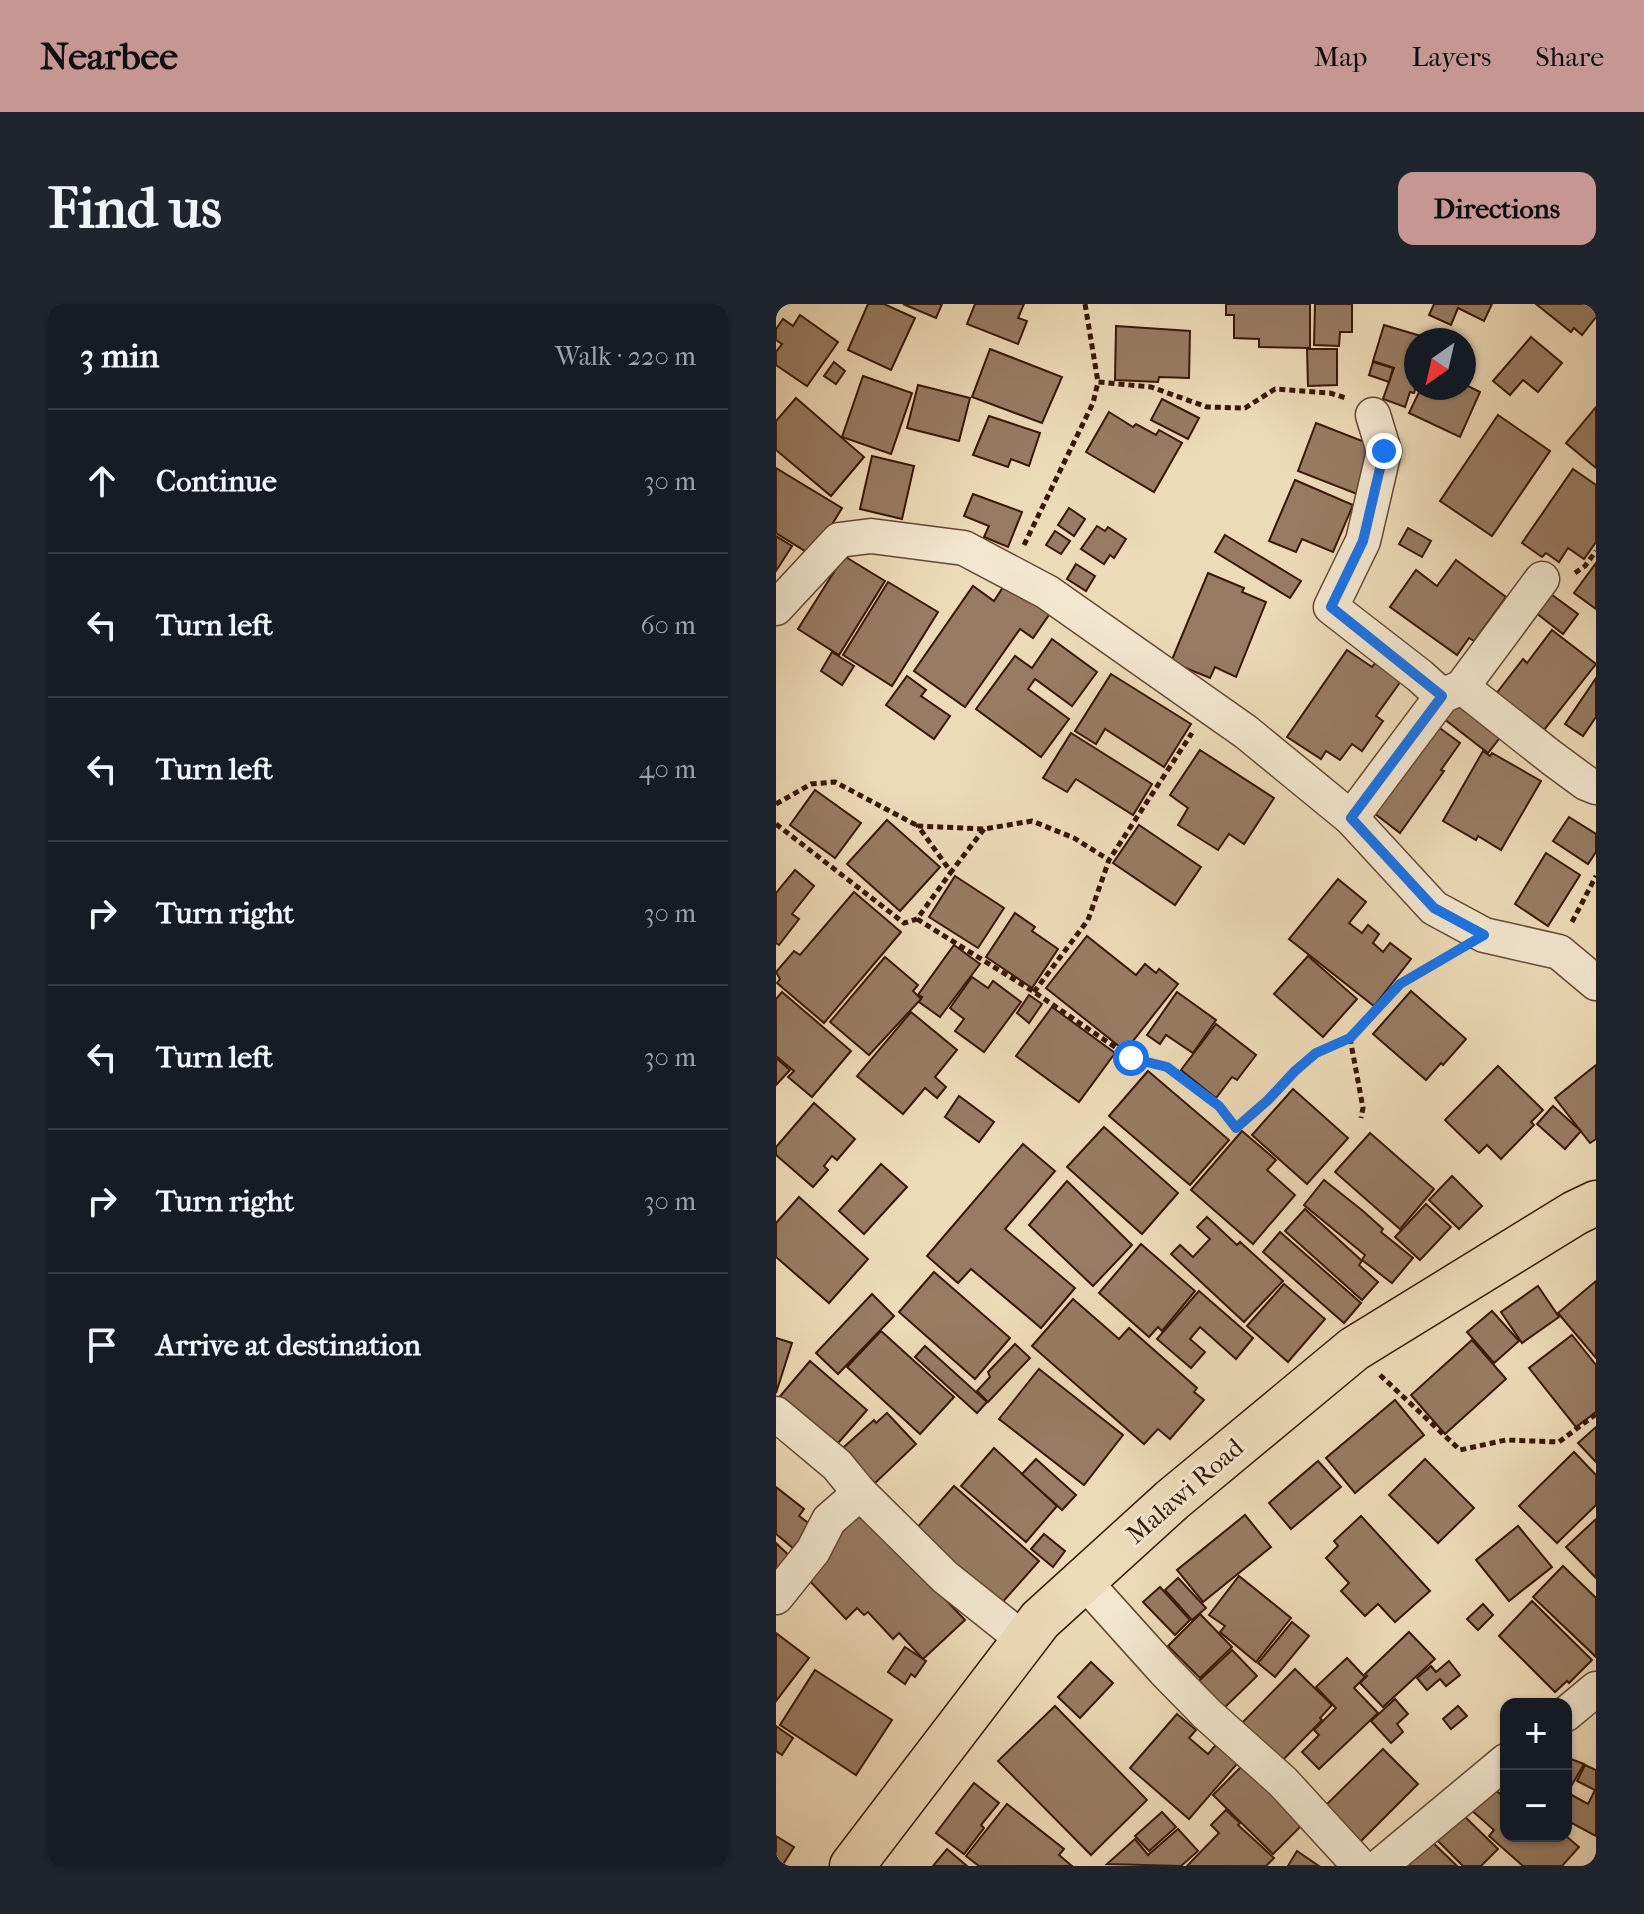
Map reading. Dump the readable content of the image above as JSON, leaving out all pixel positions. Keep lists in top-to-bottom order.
{
  "streets": {
    "main road": ["Malawi Road"]
  },
  "north": "bottom left",
  "page": {
    "header": "Nearbee",
    "nav": ["Map", "Layers", "Share"],
    "buttons": "Directions",
    "title": "Find us",
    "heading": ["3 min", "Walk · 220 m"],
    "list": [
      ["Continue", "30 m"],
      ["Turn left", "60 m"],
      ["Turn left", "40 m"],
      ["Turn right", "30 m"],
      ["Turn left", "30 m"],
      ["Turn right", "30 m"],
      "Arrive at destination"
    ],
    "map_buttons": ["+", "−"]
  }
}
